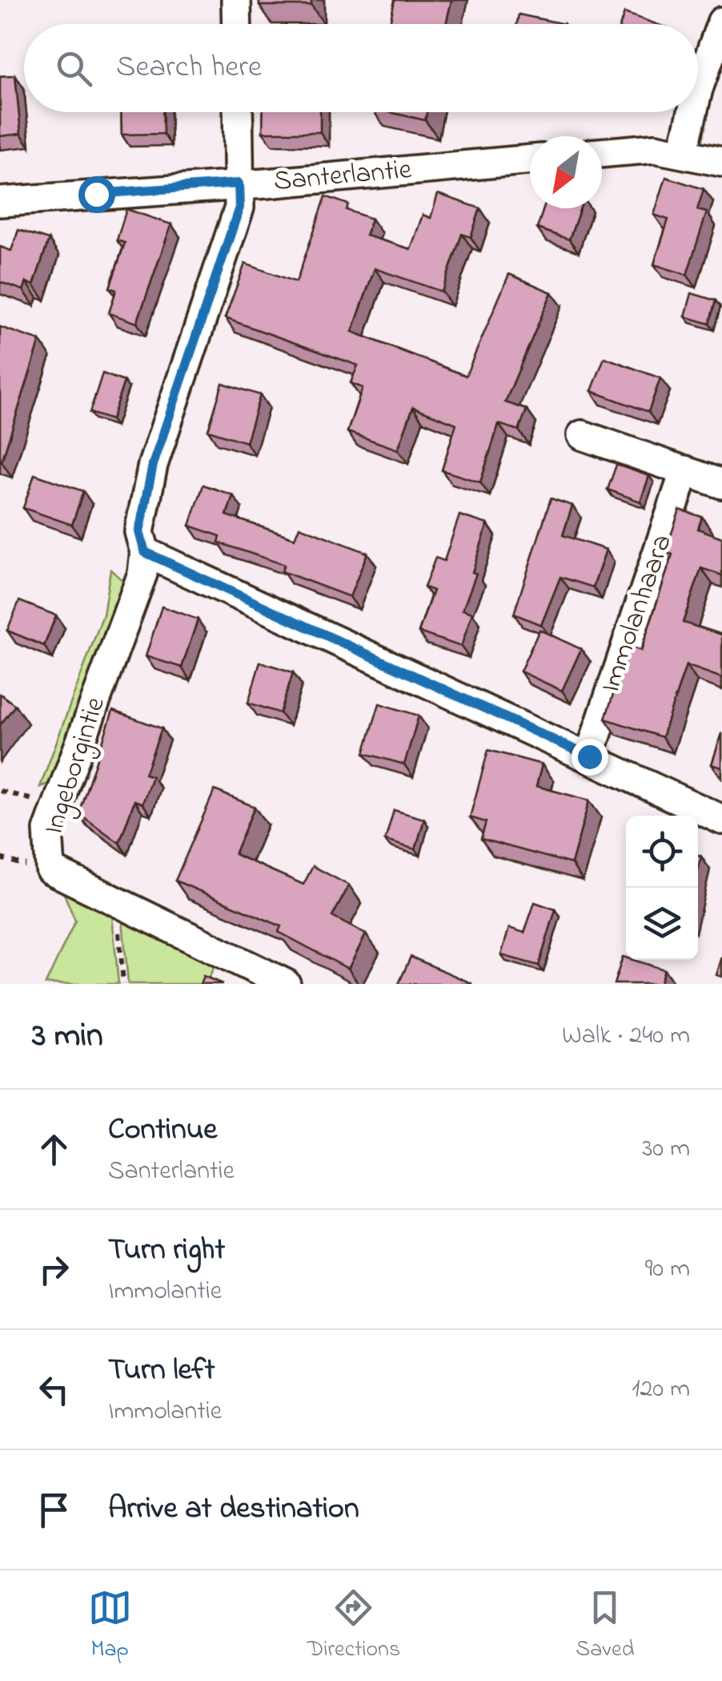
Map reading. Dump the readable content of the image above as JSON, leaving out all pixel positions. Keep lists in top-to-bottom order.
{
  "streets": {
    "street": ["Santerlantie", "Immolanhaara", "Ingeborgintie"]
  },
  "north": "bottom left",
  "page": {
    "search": "Search here",
    "heading": ["3 min", "Walk · 240 m"],
    "list": [
      ["Continue", "Santerlantie", "30 m"],
      ["Turn right", "Immolantie", "90 m"],
      ["Turn left", "Immolantie", "120 m"],
      "Arrive at destination"
    ],
    "nav": ["Map", "Directions", "Saved"]
  }
}
